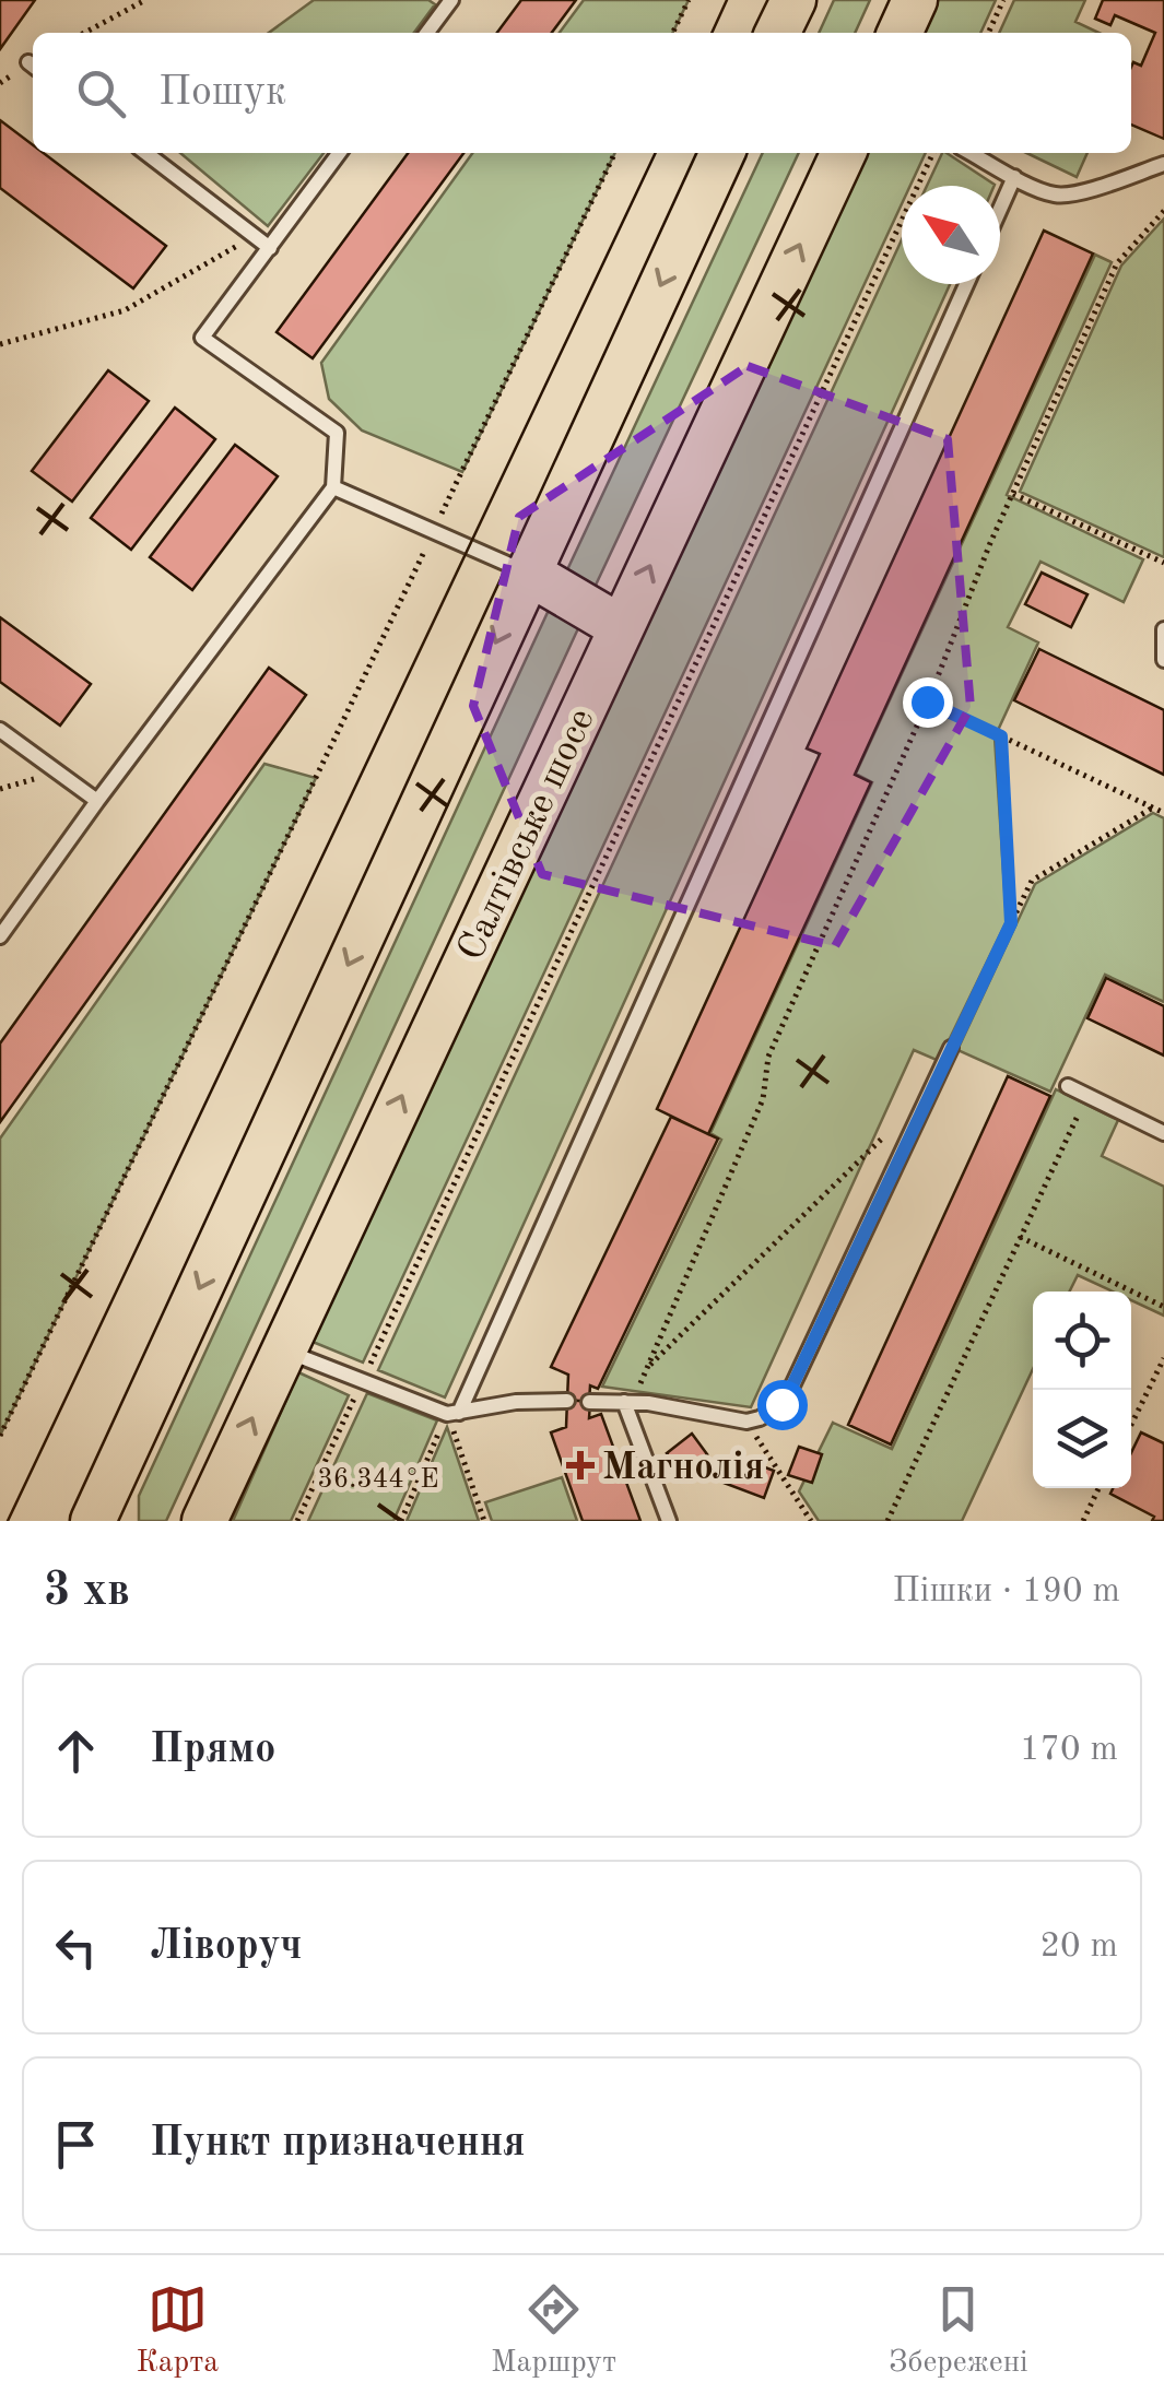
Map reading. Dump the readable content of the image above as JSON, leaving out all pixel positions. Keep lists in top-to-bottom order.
{
  "streets": {
    "main road": ["Салтівське шосе"]
  },
  "places": {
    "health": ["Магнолія"]
  },
  "north": "top left",
  "page": {
    "search": "Пошук",
    "heading": ["3 хв", "Пішки · 190 m"],
    "list": [
      ["Прямо", "170 m"],
      ["Ліворуч", "20 m"],
      "Пункт призначення"
    ],
    "nav": ["Карта", "Маршрут", "Збережені"]
  },
  "coordinates": ["36.344°E"]
}
